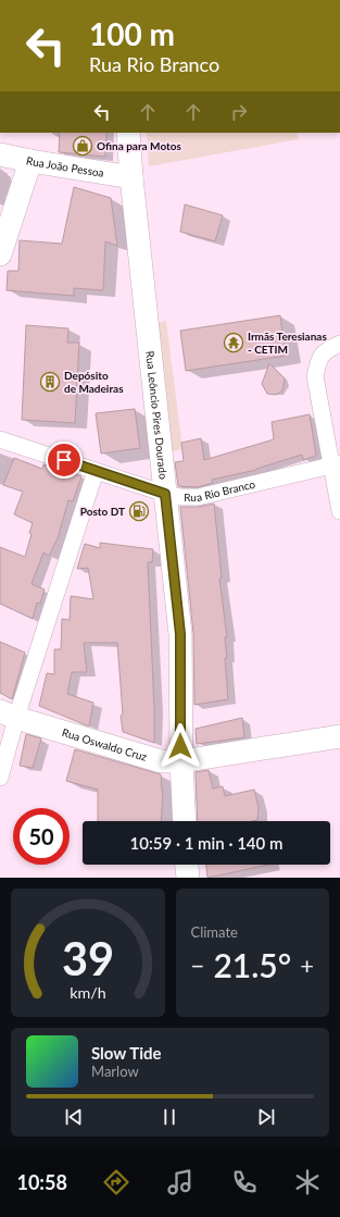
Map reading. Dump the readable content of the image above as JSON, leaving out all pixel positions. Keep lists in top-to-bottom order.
{
  "streets": {
    "main road": ["Rua João Pessoa", "Rua Leôncio Pires Dourado", "Rua Oswaldo Cruz"],
    "street": ["Rua Rio Branco"]
  },
  "crossings": [
    ["Rua João Pessoa", "Rua Leôncio Pires Dourado"],
    ["Rua Leôncio Pires Dourado", "Rua Rio Branco"],
    ["Rua Leôncio Pires Dourado", "Rua Oswaldo Cruz"]
  ],
  "places": {
    "shop": ["Ofina para Motos"],
    "temple": ["Irmãs Teresianas - CETIM"],
    "building": ["Depósito de Madeiras"],
    "fuel station": ["Posto DT"]
  },
  "page": {
    "turn": ["100 m", "Rua Rio Branco"],
    "limit": "50",
    "trip": "10:59 · 1 min · 140 m",
    "tile": "Climate",
    "heat": ["−", "21.5°", "+"],
    "song": ["Slow Tide", "Marlow"],
    "tabs": "10:58",
    "gauge": ["39", "km/h"]
  }
}
